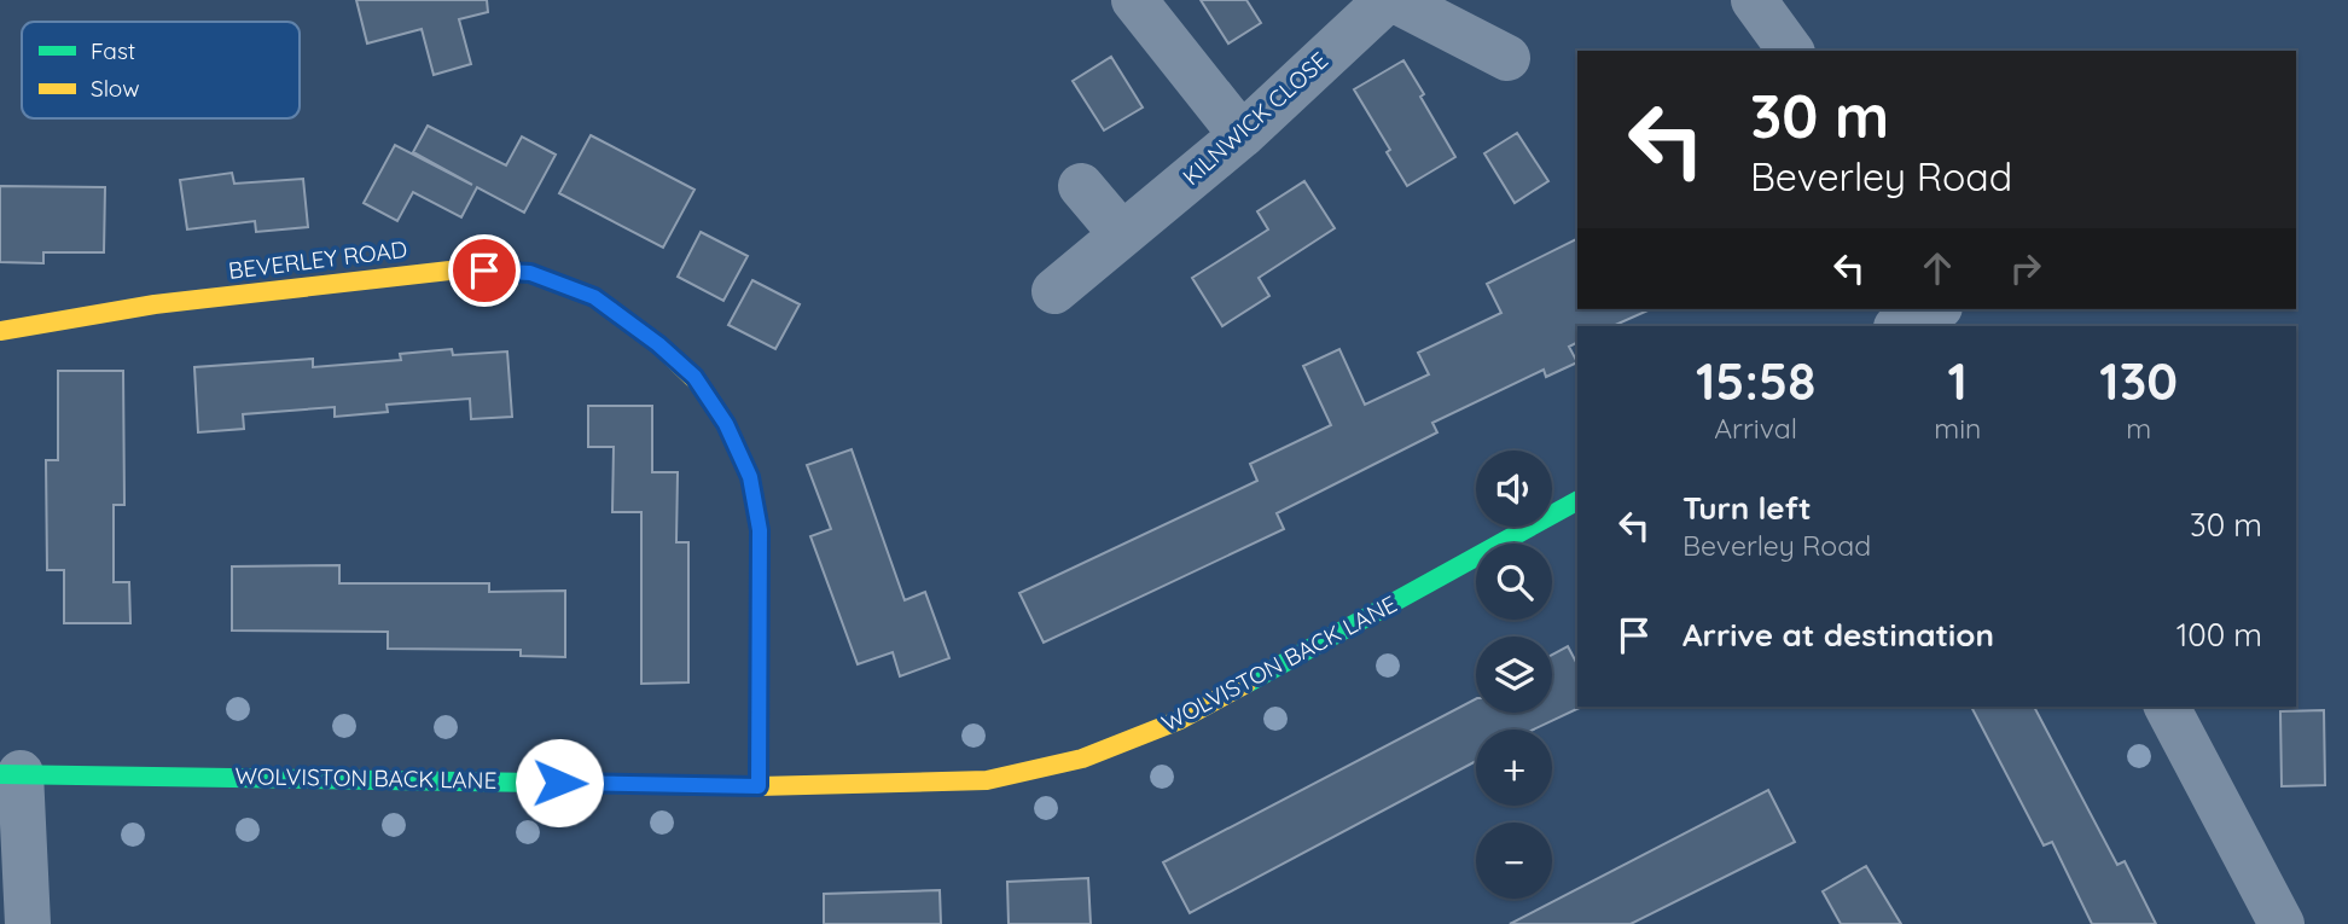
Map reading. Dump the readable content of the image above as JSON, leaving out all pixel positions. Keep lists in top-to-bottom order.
{
  "streets": {
    "street": ["KILNWICK CLOSE", "BEVERLEY ROAD", "WOLVISTON BACK LANE"]
  },
  "crossings": [
    ["BEVERLEY ROAD", "WOLVISTON BACK LANE"]
  ],
  "legend": ["Fast", "Slow"],
  "page": {
    "turn": ["30 m", "Beverley Road"],
    "eta": [
      "15:58",
      "Arrival",
      "1",
      "min",
      "130",
      "m"
    ],
    "map_buttons": ["+", "−"],
    "list": [
      {
        "name": "Turn left",
        "note": "Beverley Road",
        "value": "30 m"
      },
      {
        "name": "Arrive at destination",
        "value": "100 m"
      }
    ]
  }
}
